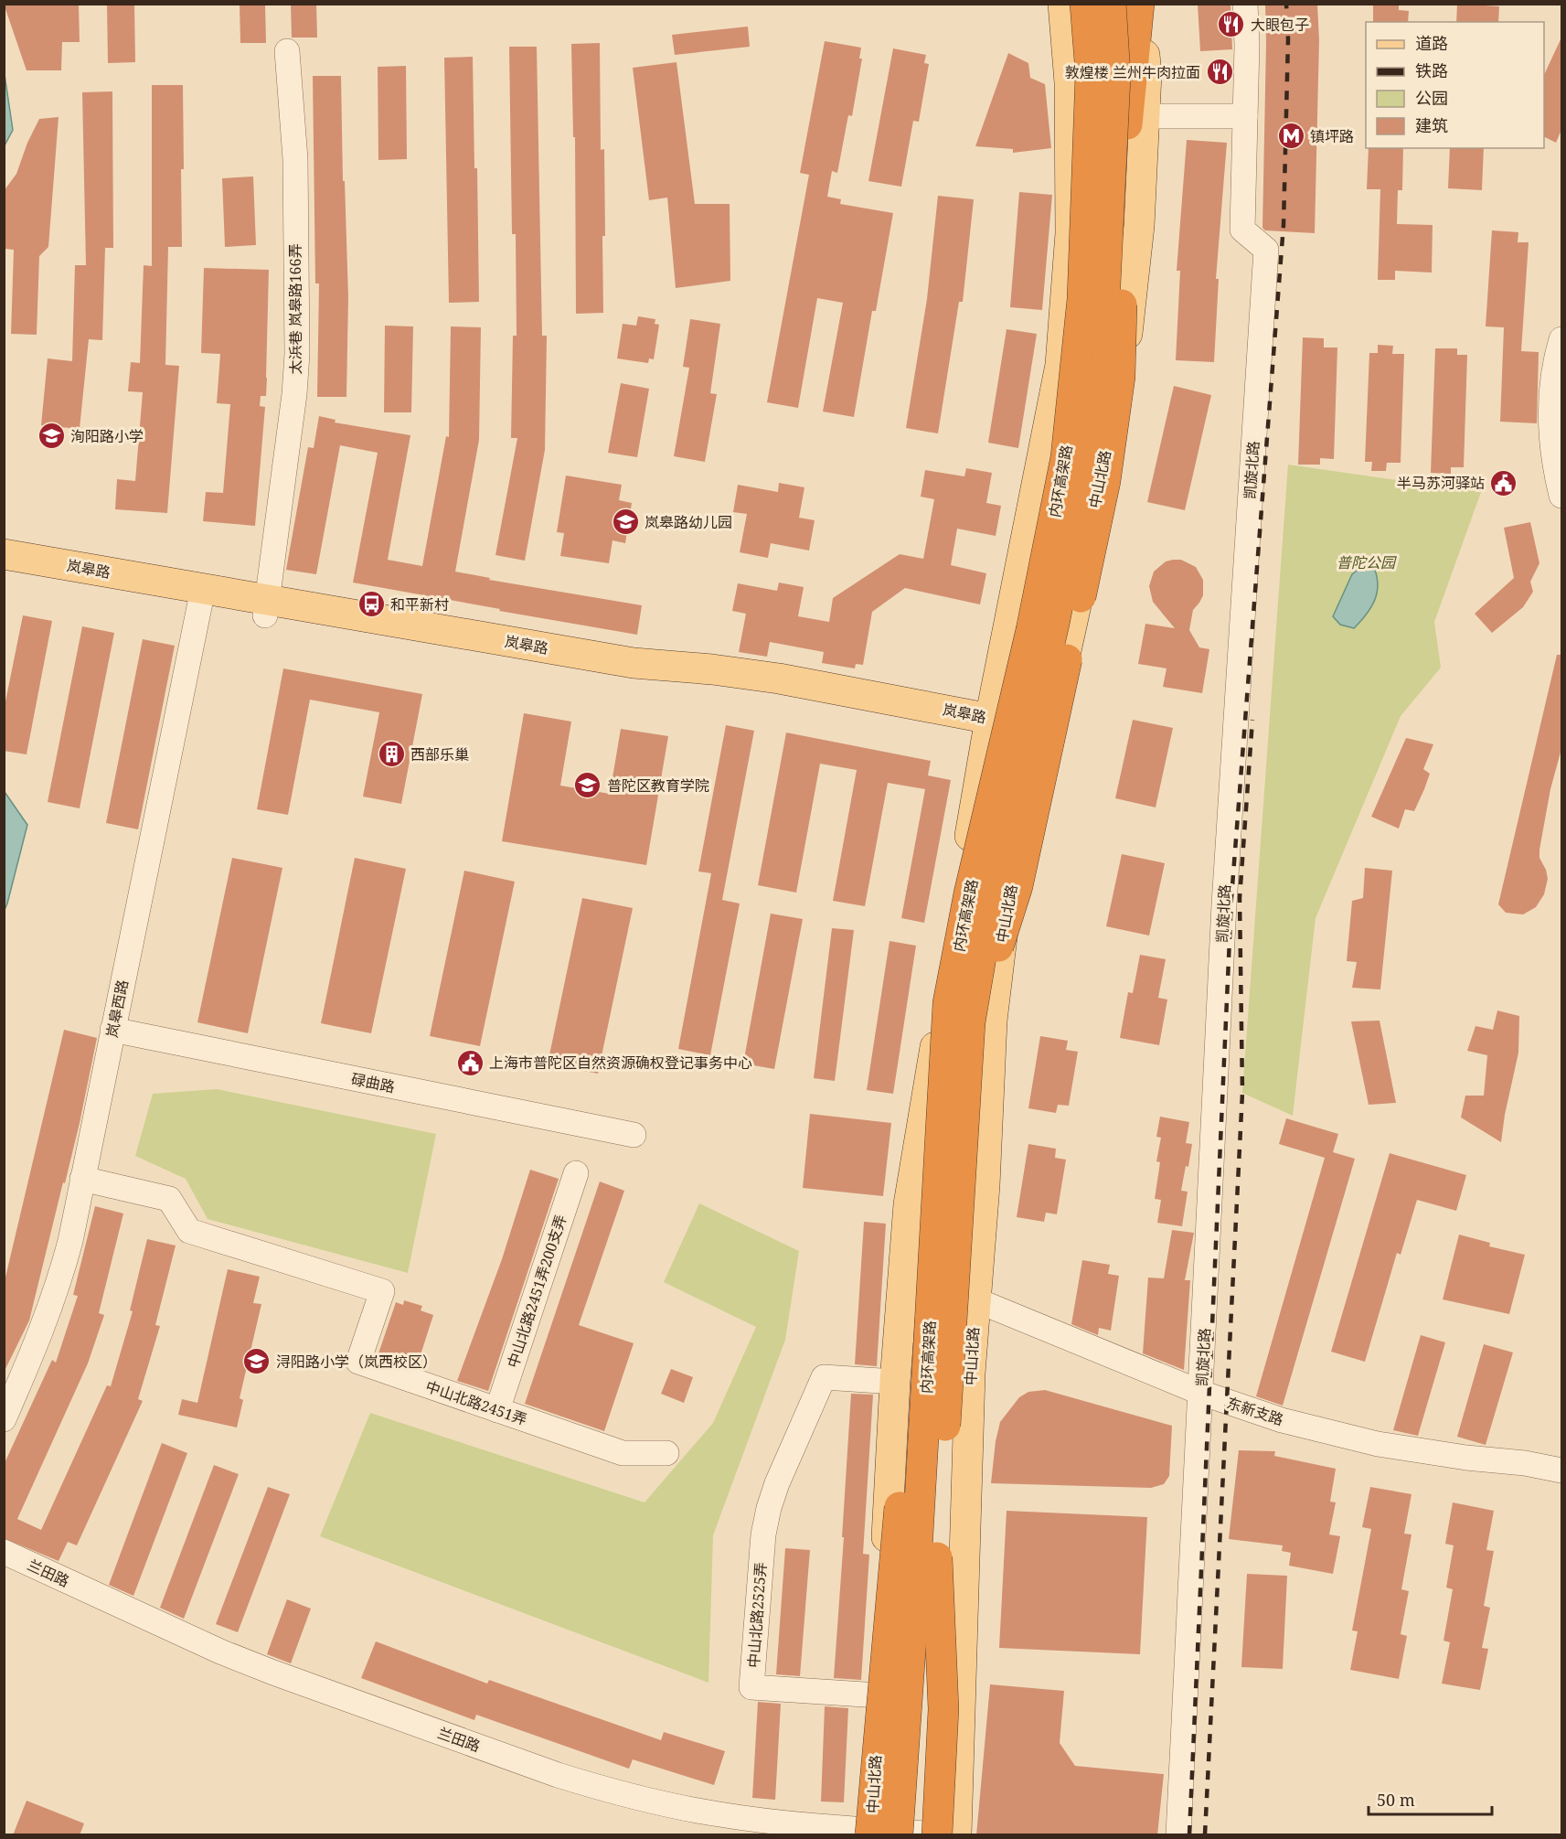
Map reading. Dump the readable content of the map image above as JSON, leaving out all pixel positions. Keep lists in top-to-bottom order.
{
  "streets": {
    "highway": ["内环高架路"],
    "main road": ["中山北路", "岚皋路"],
    "street": [
      "太浜巷 岚皋路166弄",
      "凯旋北路",
      "岚皋西路",
      "碌曲路",
      "中山北路2451弄200支弄",
      "中山北路2451弄",
      "东新支路",
      "兰田路",
      "中山北路2525弄"
    ]
  },
  "crossings": [
    ["太浜巷 岚皋路166弄", "岚皋路"],
    ["凯旋北路", "东新支路"],
    ["中山北路", "内环高架路"],
    ["中山北路", "岚皋路"],
    ["中山北路", "东新支路"],
    ["中山北路", "兰田路"],
    ["中山北路", "中山北路2525弄"],
    ["内环高架路", "兰田路"],
    ["岚皋路", "岚皋西路"],
    ["岚皋西路", "碌曲路"],
    ["岚皋西路", "中山北路2451弄"],
    ["中山北路2451弄200支弄", "中山北路2451弄"]
  ],
  "parks": ["普陀公园"],
  "places": {
    "restaurant": ["大眼包子", "敦煌楼 兰州牛肉拉面"],
    "metro station": ["镇坪路"],
    "school or university": [
      "洵阳路小学",
      "岚皋路幼儿园",
      "普陀区教育学院",
      "浔阳路小学（岚西校区）"
    ],
    "public building": ["半马苏河驿站", "上海市普陀区自然资源确权登记事务中心"],
    "bus stop": ["和平新村"],
    "building": ["西部乐巢"]
  },
  "legend": [
    "道路",
    "铁路",
    "公园",
    "建筑"
  ],
  "scale_bar": "50 m"
}
